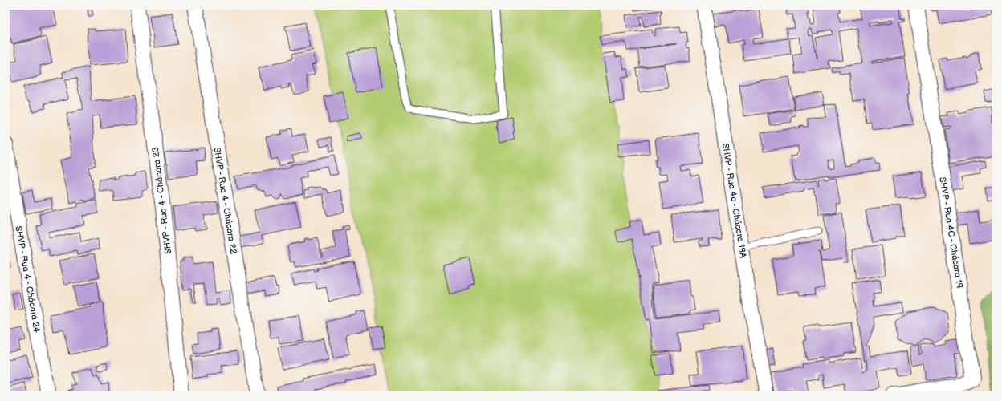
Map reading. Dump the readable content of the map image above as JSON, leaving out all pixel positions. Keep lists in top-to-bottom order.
{
  "streets": {
    "street": [
      "SHVP - Rua 4 - Chácara 23",
      "SHVP - Rua 4 - Chácara 22",
      "SHVP - Rua 4c - Chácara 19A",
      "SHVP - Rua 4C - Chácara 19",
      "SHVP - Rua 4 - Chácara 24"
    ]
  }
}
